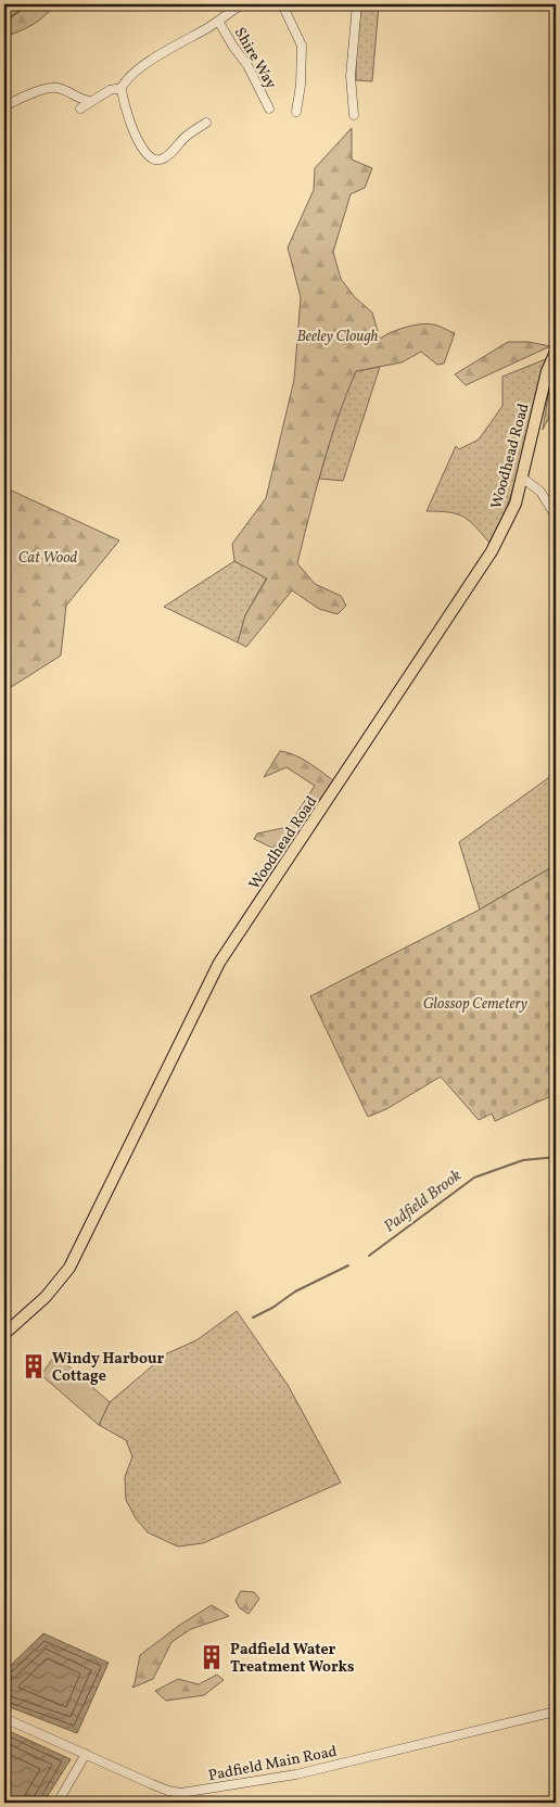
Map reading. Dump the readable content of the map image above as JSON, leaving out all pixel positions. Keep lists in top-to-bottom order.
{
  "streets": {
    "main road": ["Woodhead Road"],
    "street": ["Shire Way", "Padfield Main Road"]
  },
  "water": ["Padfield Brook"],
  "parks": ["Beeley Clough", "Cat Wood", "Glossop Cemetery"],
  "places": {
    "building": ["Windy Harbour Cottage", "Padfield Water Treatment Works"]
  }
}
